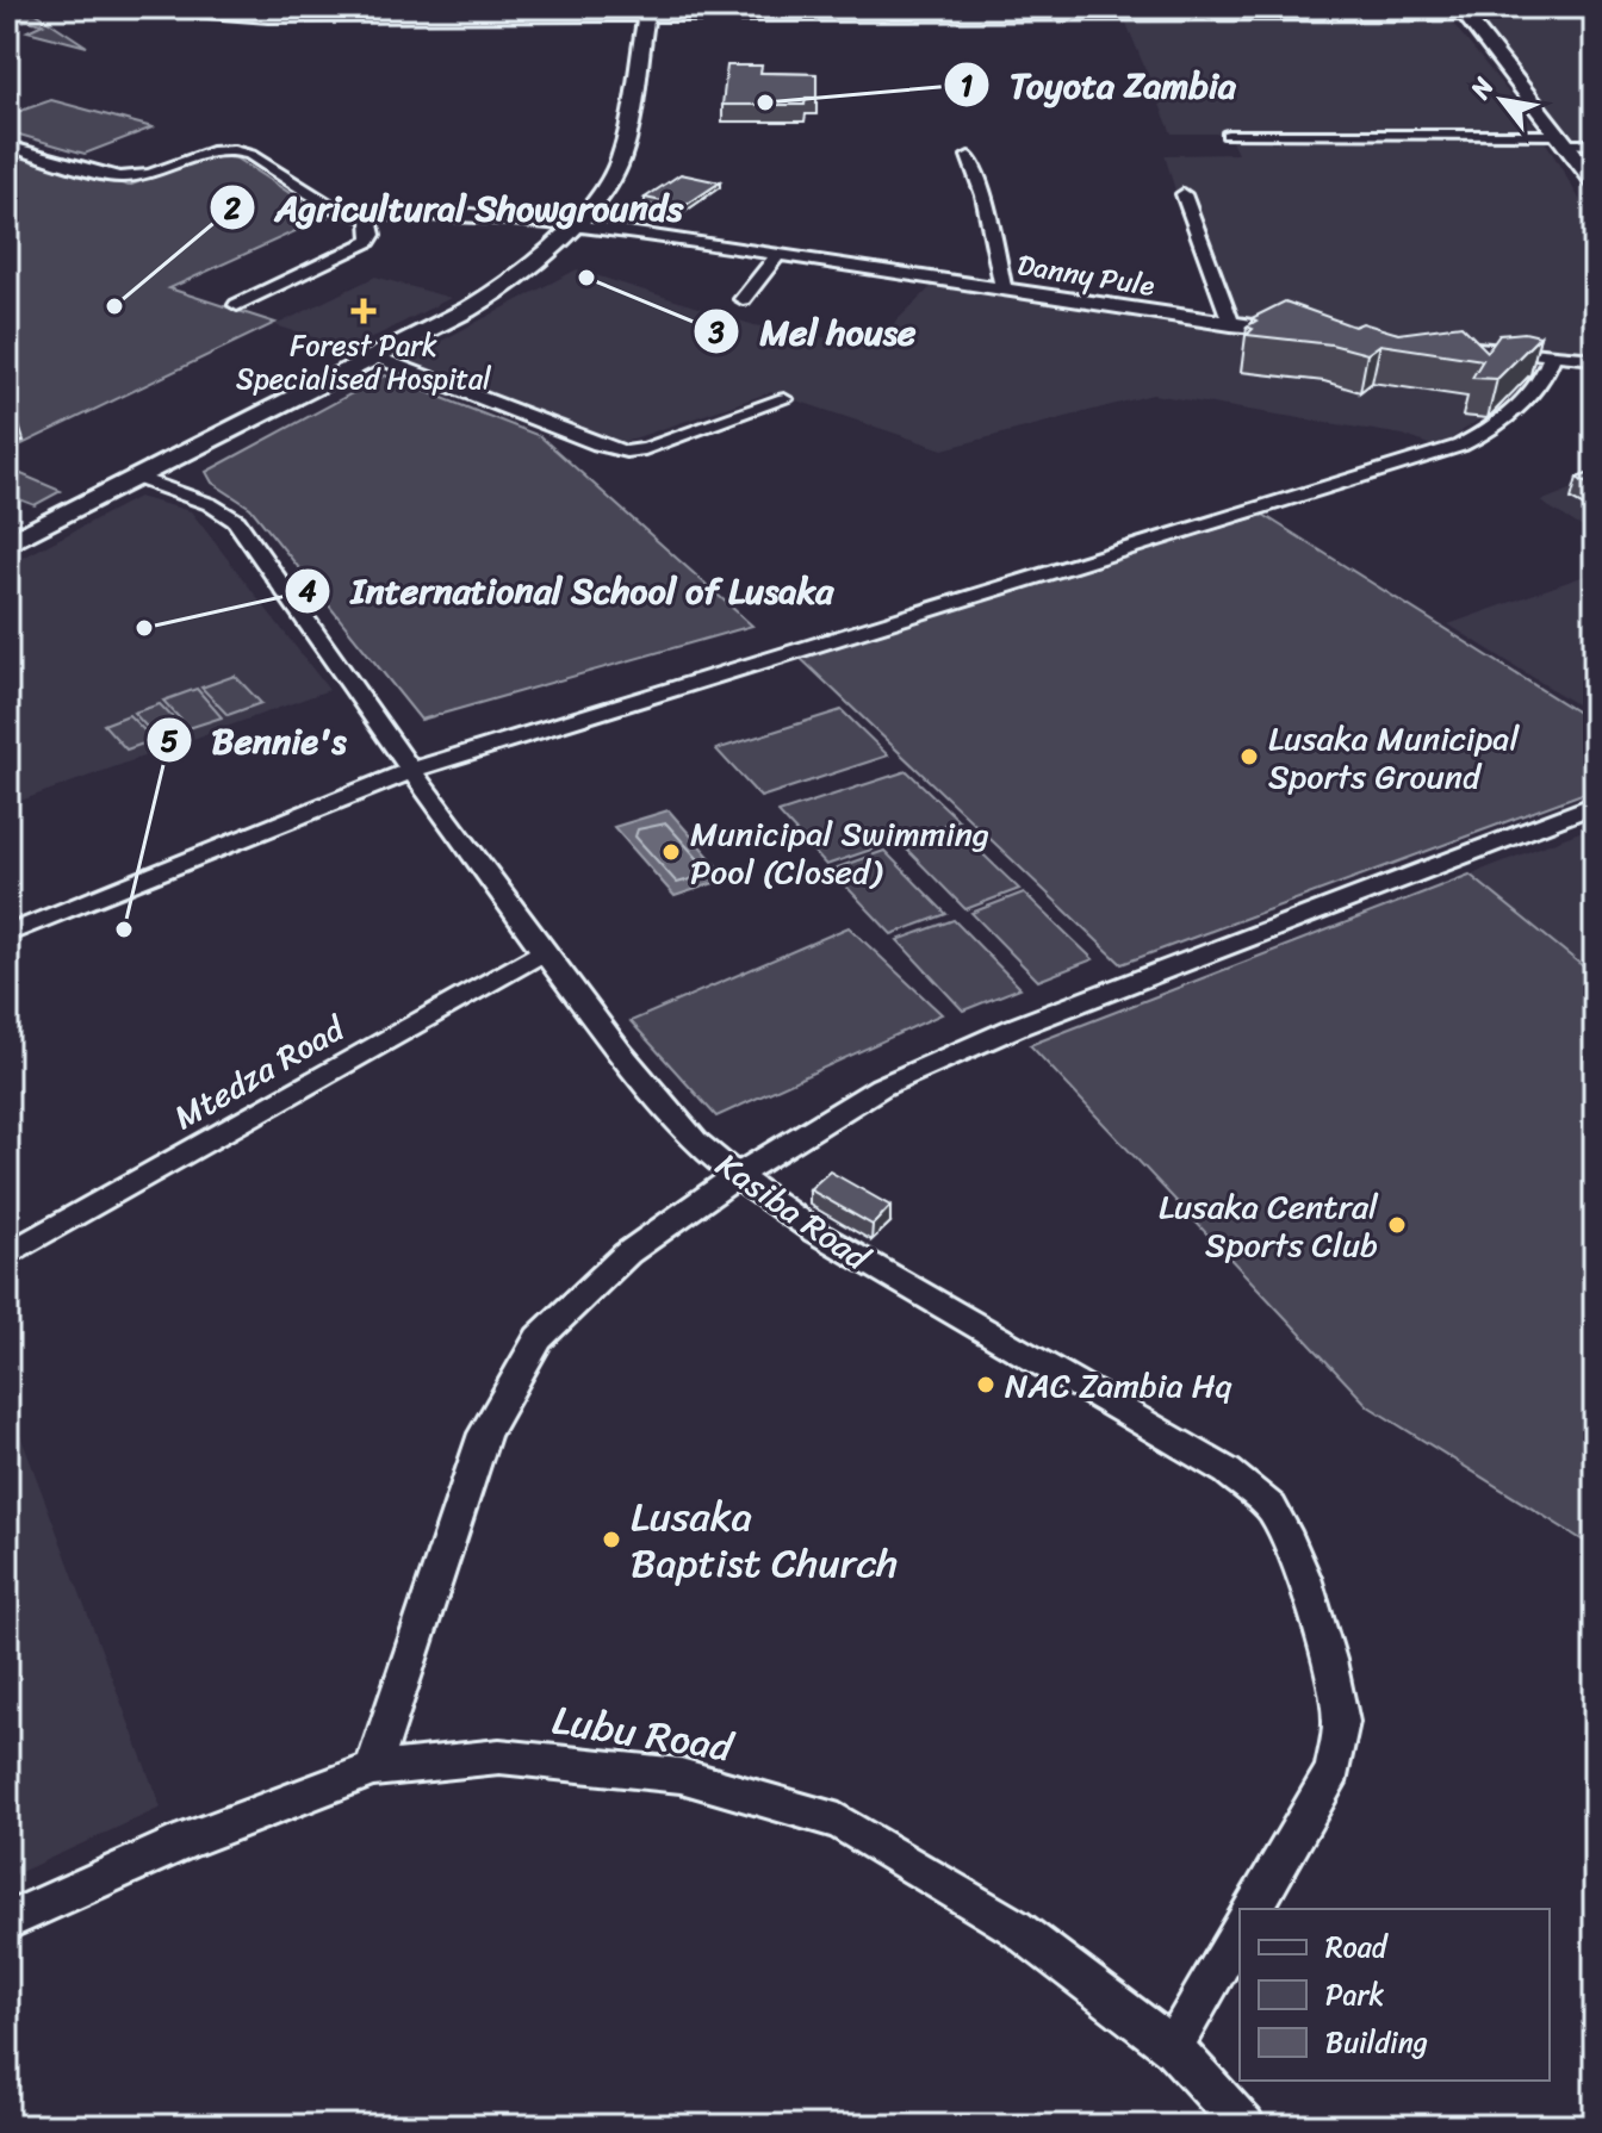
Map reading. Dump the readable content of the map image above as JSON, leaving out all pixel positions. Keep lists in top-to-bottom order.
{
  "streets": {
    "street": [
      "Danny Pule",
      "Mtedza Road",
      "Kasiba Road",
      "Lubu Road"
    ]
  },
  "crossings": [
    ["Mtedza Road", "Kasiba Road"]
  ],
  "places": {
    "other": [
      "Toyota Zambia",
      "Mel house",
      "Agricultural Showgrounds",
      "International School of Lusaka",
      "Lusaka Municipal Sports Ground",
      "Municipal Swimming Pool (Closed)",
      "Bennie's",
      "Lusaka Central Sports Club",
      "NAC Zambia Hq",
      "Lusaka Baptist Church"
    ],
    "health": ["Forest Park Specialised Hospital"]
  },
  "legend": ["Road", "Park", "Building"],
  "north": "top left"
}
